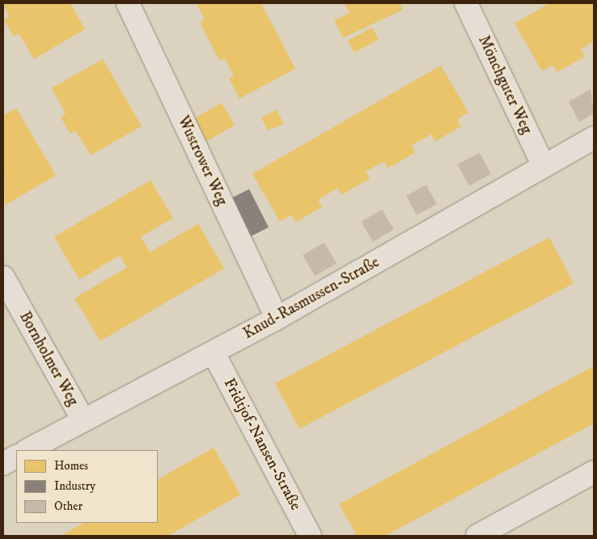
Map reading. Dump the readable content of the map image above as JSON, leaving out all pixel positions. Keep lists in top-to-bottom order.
{
  "streets": {
    "street": [
      "Mönchguter Weg",
      "Wustrower Weg",
      "Knud-Rasmussen-Straße",
      "Bornholmer Weg",
      "Fridtjof-Nansen-Straße"
    ]
  },
  "crossings": [
    ["Mönchguter Weg", "Knud-Rasmussen-Straße"],
    ["Wustrower Weg", "Knud-Rasmussen-Straße"],
    ["Knud-Rasmussen-Straße", "Bornholmer Weg"],
    ["Knud-Rasmussen-Straße", "Fridtjof-Nansen-Straße"]
  ],
  "legend": ["Homes", "Industry", "Other"]
}
